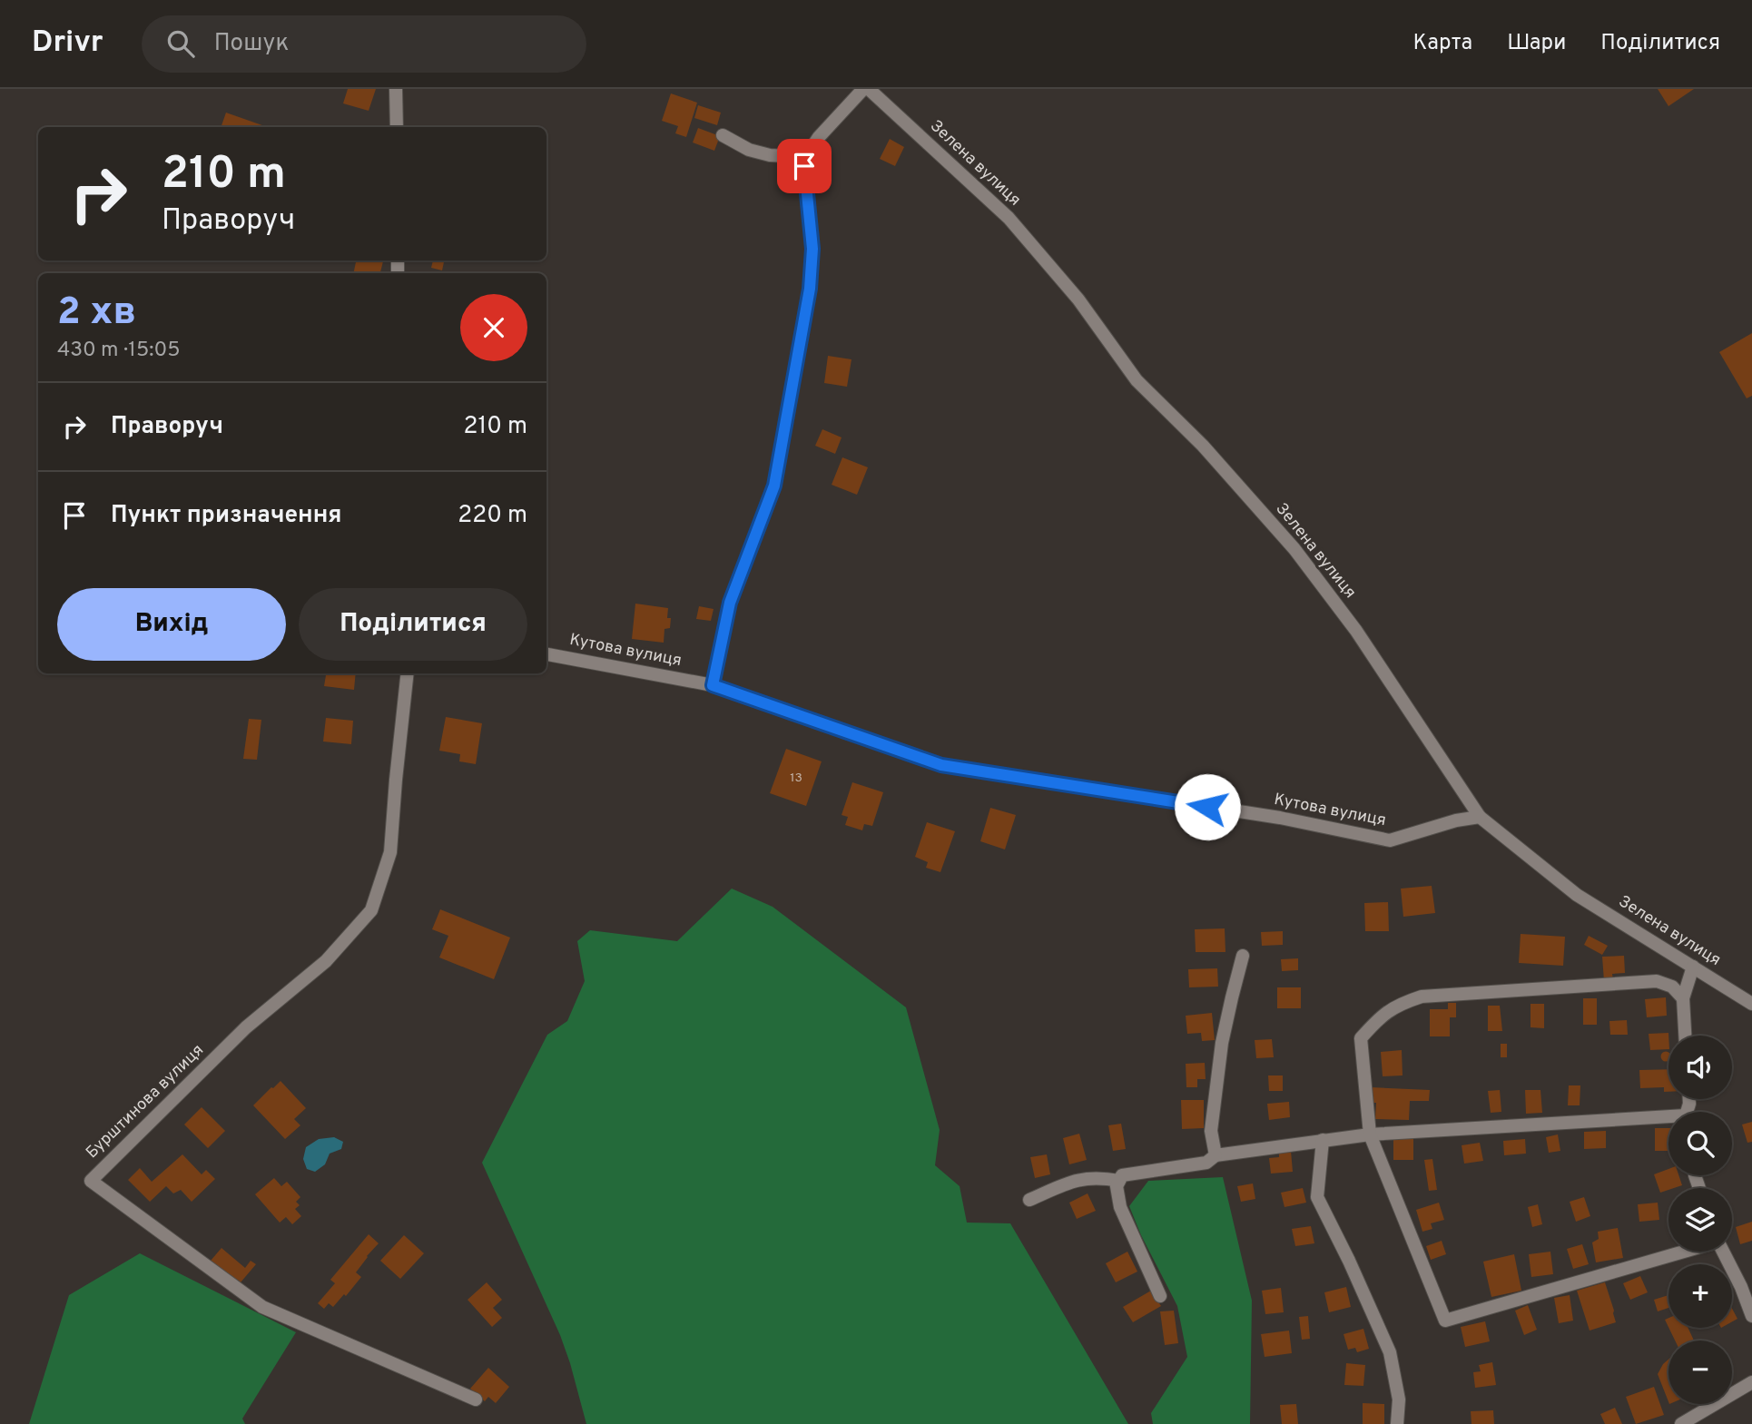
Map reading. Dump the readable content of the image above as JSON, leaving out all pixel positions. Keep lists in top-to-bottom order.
{
  "streets": {
    "street": ["Зелена вулиця", "Кутова вулиця", "Бурштинова вулиця"]
  },
  "crossings": [
    ["Зелена вулиця", "Кутова вулиця"]
  ],
  "house_numbers": ["13"],
  "page": {
    "header": "Drivr",
    "search": "Пошук",
    "nav": ["Карта", "Шари", "Поділитися"],
    "turn": ["210 m", "Праворуч"],
    "heading": ["2 хв", "430 m · 15:05"],
    "list": [
      {
        "name": "Праворуч",
        "value": "210 m"
      },
      {
        "name": "Пункт призначення",
        "value": "220 m"
      }
    ],
    "buttons": ["Вихід", "Поділитися"],
    "map_buttons": ["+", "−"]
  }
}
